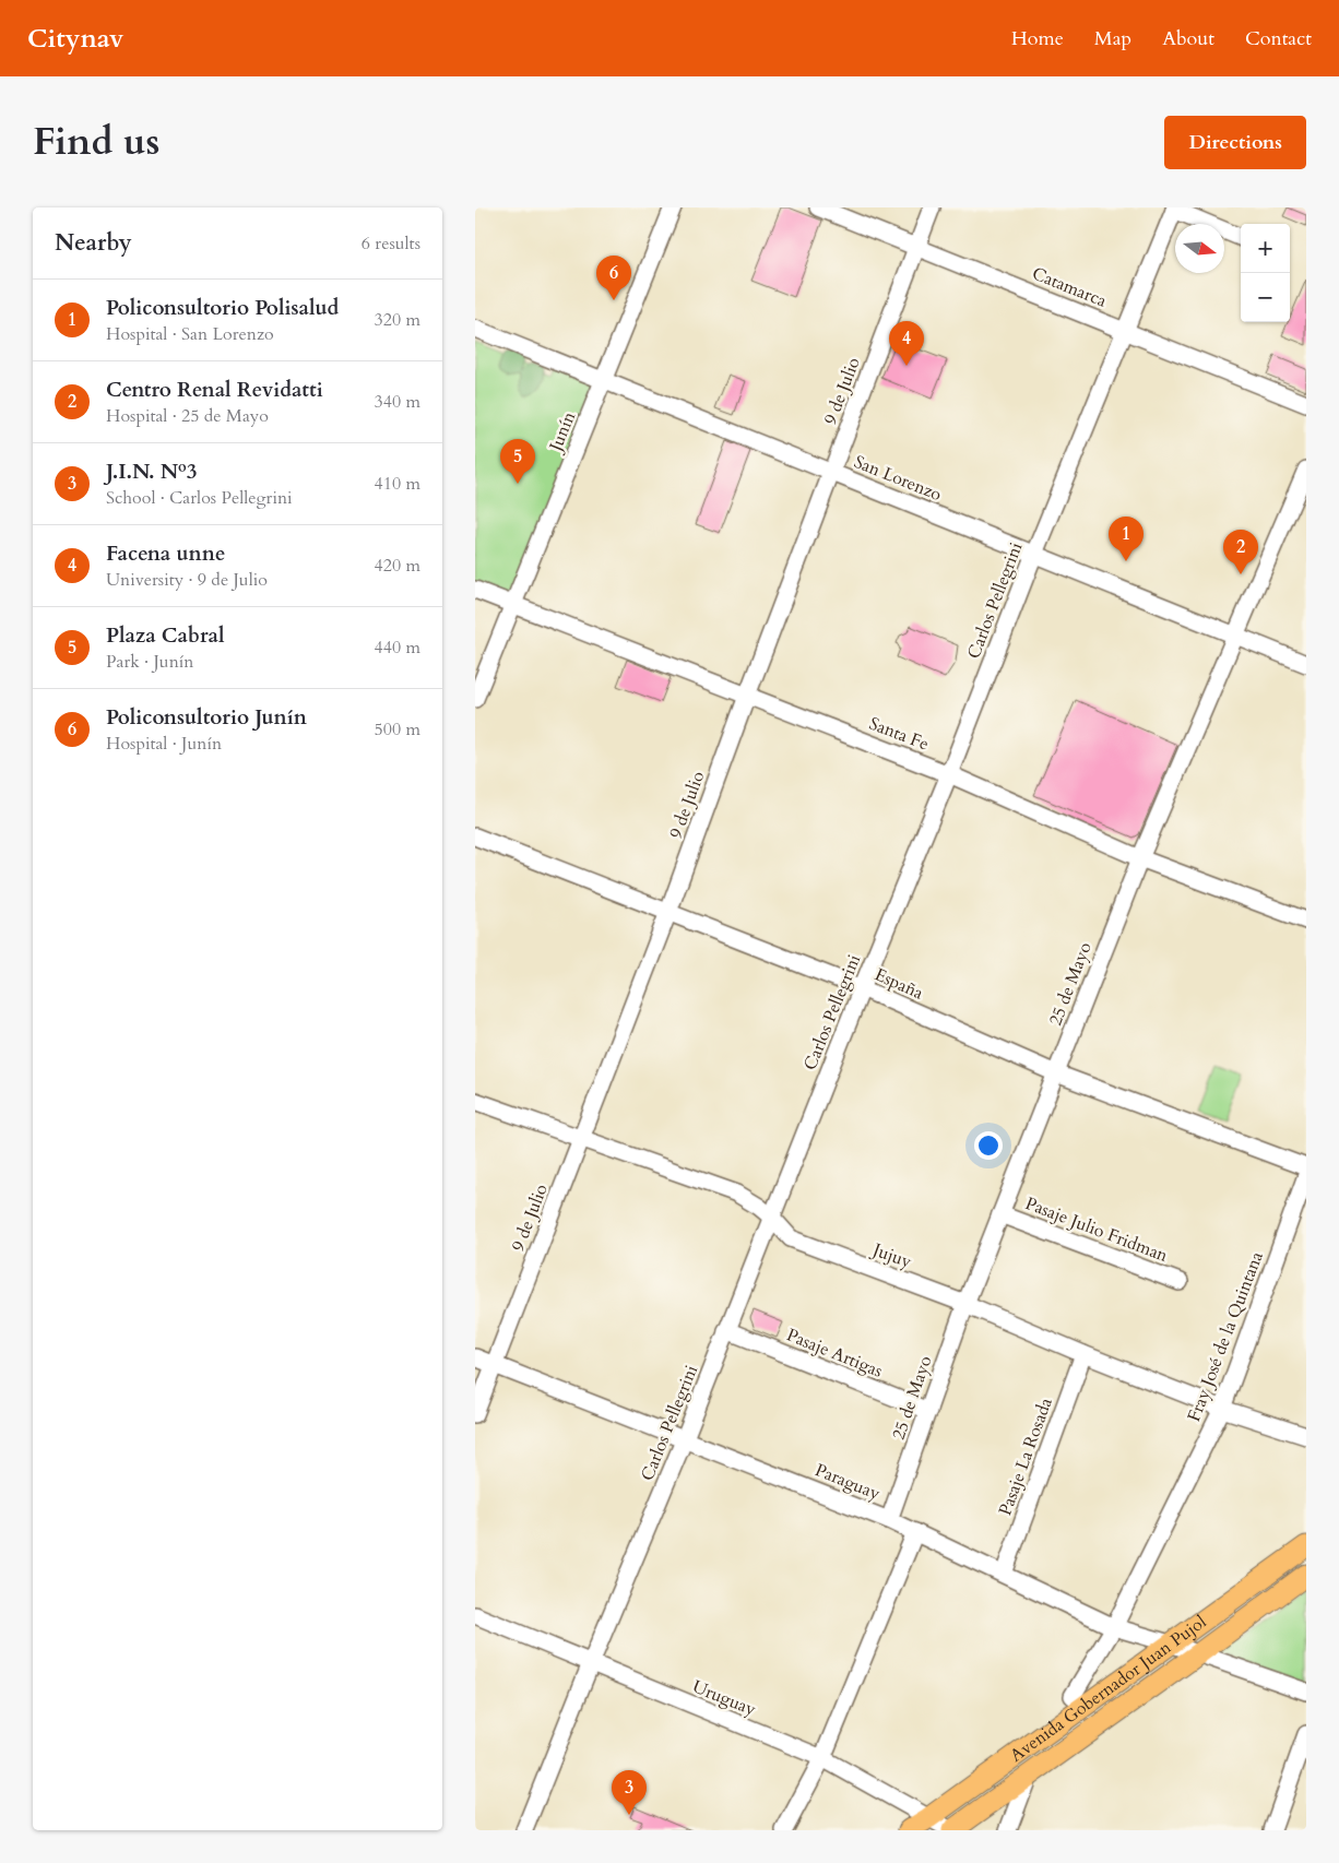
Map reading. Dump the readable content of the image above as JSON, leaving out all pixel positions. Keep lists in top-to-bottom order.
{
  "streets": {
    "main road": ["Avenida Gobernador Juan Pujol"],
    "street": [
      "Catamarca",
      "9 de Julio",
      "Junín",
      "San Lorenzo",
      "Carlos Pellegrini",
      "Santa Fe",
      "España",
      "25 de Mayo",
      "Pasaje Julio Fridman",
      "Jujuy",
      "Fray José de la Quintana",
      "Pasaje Artigas",
      "Pasaje La Rosada",
      "Paraguay",
      "Uruguay"
    ]
  },
  "crossings": [
    ["Catamarca", "9 de Julio"],
    ["Catamarca", "Carlos Pellegrini"],
    ["9 de Julio", "San Lorenzo"],
    ["9 de Julio", "Santa Fe"],
    ["9 de Julio", "España"],
    ["9 de Julio", "Jujuy"],
    ["9 de Julio", "Paraguay"],
    ["Junín", "San Lorenzo"],
    ["Junín", "Santa Fe"],
    ["San Lorenzo", "Carlos Pellegrini"],
    ["San Lorenzo", "25 de Mayo"],
    ["Carlos Pellegrini", "Santa Fe"],
    ["Carlos Pellegrini", "España"],
    ["Carlos Pellegrini", "Jujuy"],
    ["Carlos Pellegrini", "Pasaje Artigas"],
    ["Carlos Pellegrini", "Paraguay"],
    ["Carlos Pellegrini", "Uruguay"],
    ["Santa Fe", "25 de Mayo"],
    ["España", "25 de Mayo"],
    ["25 de Mayo", "Pasaje Julio Fridman"],
    ["25 de Mayo", "Jujuy"],
    ["25 de Mayo", "Pasaje Artigas"],
    ["25 de Mayo", "Paraguay"],
    ["Jujuy", "Fray José de la Quintana"],
    ["Jujuy", "Pasaje La Rosada"],
    ["Fray José de la Quintana", "Paraguay"],
    ["Pasaje La Rosada", "Paraguay"],
    ["Paraguay", "Avenida Gobernador Juan Pujol"],
    ["Avenida Gobernador Juan Pujol", "Uruguay"]
  ],
  "north": "right",
  "page": {
    "header": "Citynav",
    "nav": [
      "Home",
      "Map",
      "About",
      "Contact"
    ],
    "title": "Find us",
    "buttons": "Directions",
    "heading": ["Nearby", "6 results"],
    "map_buttons": ["+", "−"],
    "pins": [
      "6",
      "4",
      "5",
      "1",
      "2",
      "3"
    ],
    "list": [
      {
        "mark": "1",
        "name": "Policonsultorio Polisalud",
        "note": "Hospital · San Lorenzo",
        "value": "320 m"
      },
      {
        "mark": "2",
        "name": "Centro Renal Revidatti",
        "note": "Hospital · 25 de Mayo",
        "value": "340 m"
      },
      {
        "mark": "3",
        "name": "J.I.N. Nº3",
        "note": "School · Carlos Pellegrini",
        "value": "410 m"
      },
      {
        "mark": "4",
        "name": "Facena unne",
        "note": "University · 9 de Julio",
        "value": "420 m"
      },
      {
        "mark": "5",
        "name": "Plaza Cabral",
        "note": "Park · Junín",
        "value": "440 m"
      },
      {
        "mark": "6",
        "name": "Policonsultorio Junín",
        "note": "Hospital · Junín",
        "value": "500 m"
      }
    ]
  }
}
